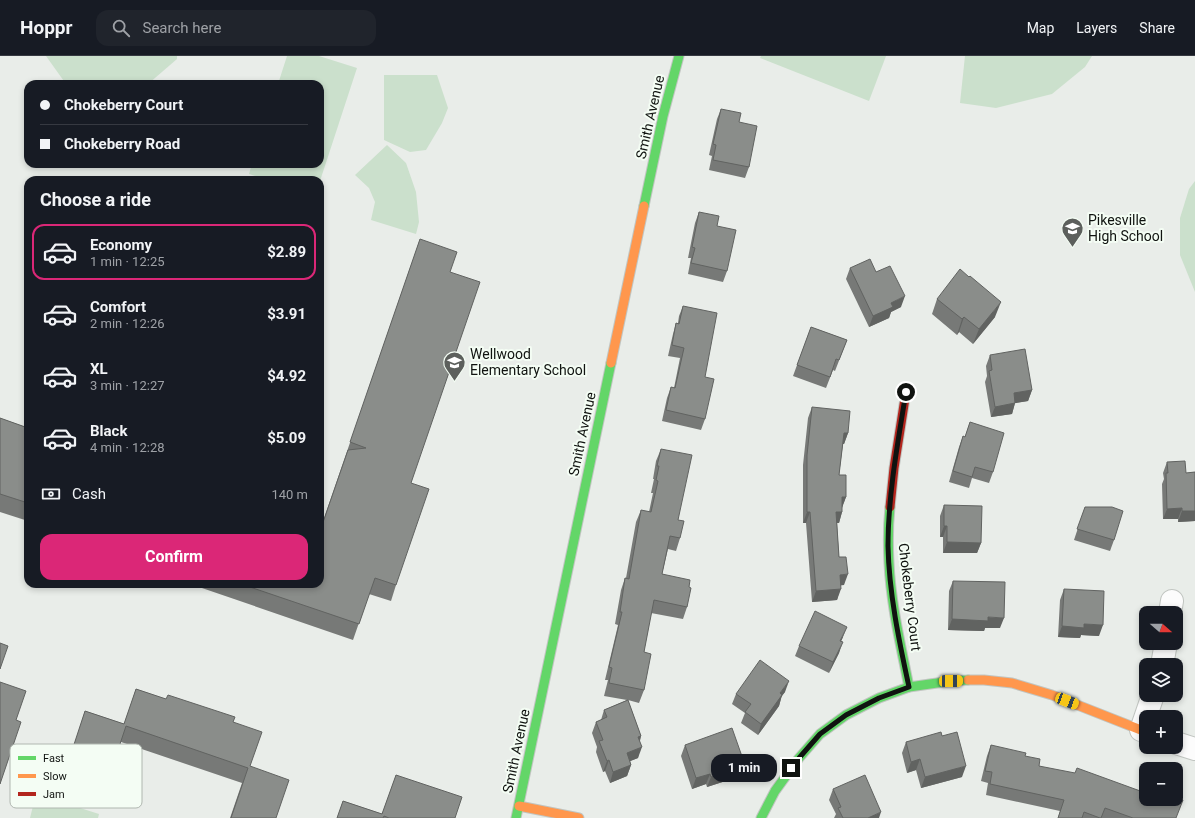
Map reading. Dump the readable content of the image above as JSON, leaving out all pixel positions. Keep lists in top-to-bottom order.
{
  "streets": {
    "street": ["Smith Avenue", "Chokeberry Court"]
  },
  "places": {
    "school or university": ["Pikesville High School", "Wellwood Elementary School"]
  },
  "legend": ["Fast", "Slow", "Jam"],
  "north": "right",
  "page": {
    "header": "Hoppr",
    "search": "Search here",
    "nav": ["Map", "Layers", "Share"],
    "banner": ["Chokeberry Court", "Chokeberry Road"],
    "heading": "Choose a ride",
    "list": [
      {
        "name": "Economy",
        "note": "1 min · 12:25",
        "value": "$2.89"
      },
      {
        "name": "Comfort",
        "note": "2 min · 12:26",
        "value": "$3.91"
      },
      {
        "name": "XL",
        "note": "3 min · 12:27",
        "value": "$4.92"
      },
      {
        "name": "Black",
        "note": "4 min · 12:28",
        "value": "$5.09"
      }
    ],
    "pay": ["Cash", "140 m"],
    "buttons": "Confirm",
    "map_buttons": ["+", "−"],
    "bubble": "1 min"
  }
}
